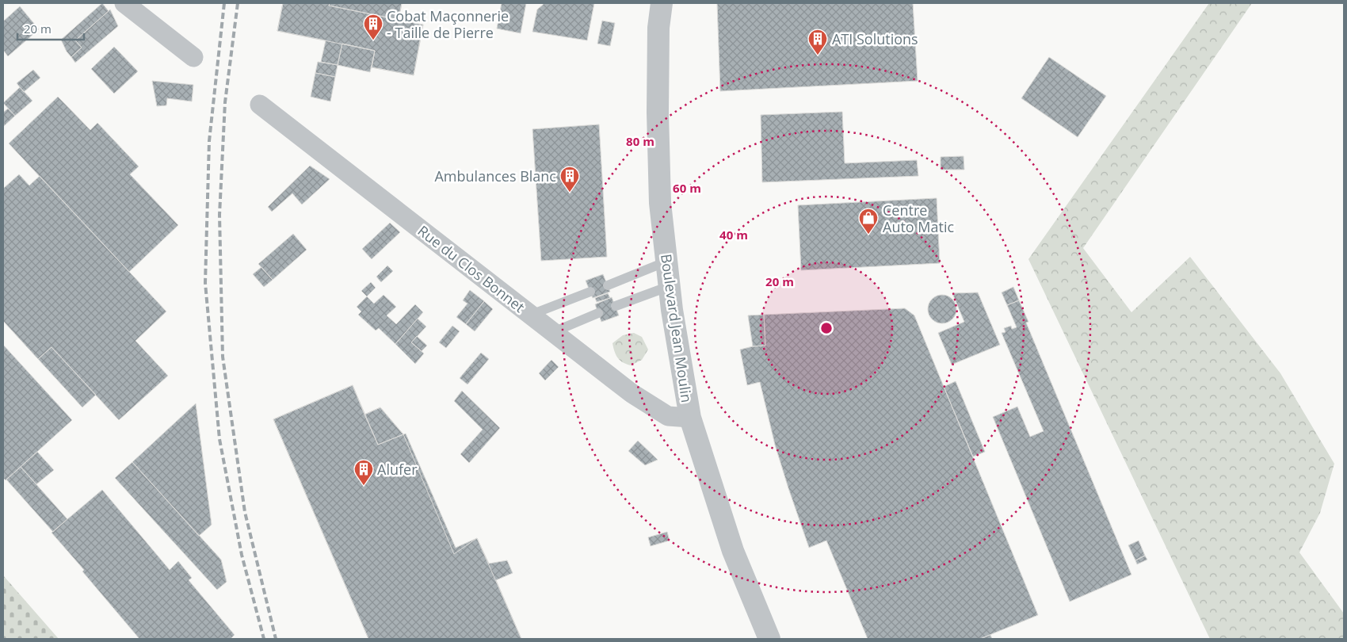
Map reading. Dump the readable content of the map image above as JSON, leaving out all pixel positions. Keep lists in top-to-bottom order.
{
  "streets": {
    "street": ["Rue du Clos Bonnet", "Boulevard Jean Moulin"]
  },
  "crossings": [
    ["Rue du Clos Bonnet", "Boulevard Jean Moulin"]
  ],
  "places": {
    "building": [
      "Cobat Maçonnerie - Taille de Pierre",
      "ATI Solutions",
      "Ambulances Blanc",
      "Alufer"
    ],
    "shop": ["Centre Auto Matic"]
  },
  "scale_bar": "20 m",
  "rings": [
    "80 m",
    "60 m",
    "40 m",
    "20 m"
  ]
}
